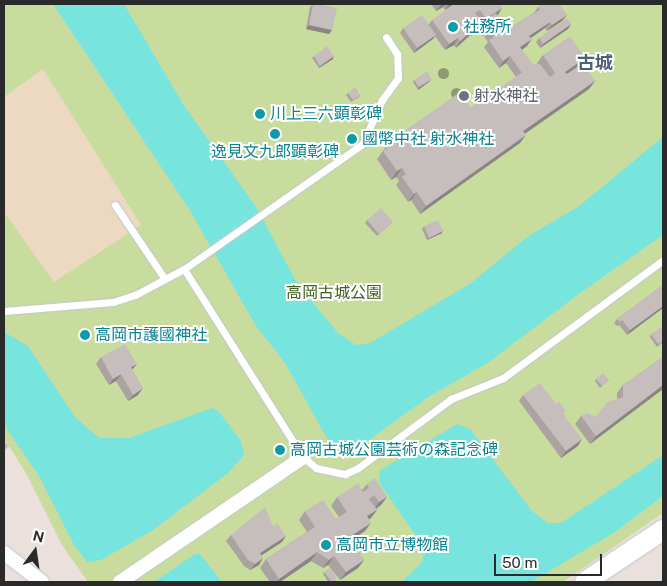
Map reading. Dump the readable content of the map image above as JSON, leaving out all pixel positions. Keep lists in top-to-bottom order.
{
  "districts": ["古城"],
  "parks": ["高岡古城公園"],
  "places": [
    "社務所",
    "射水神社",
    "川上三六顕彰碑",
    "逸見文九郎顕彰碑",
    "國幣中社 射水神社",
    "高岡市護國神社",
    "高岡古城公園芸術の森記念碑",
    "高岡市立博物館"
  ],
  "scale_bar": "50 m",
  "north": "top"
}
